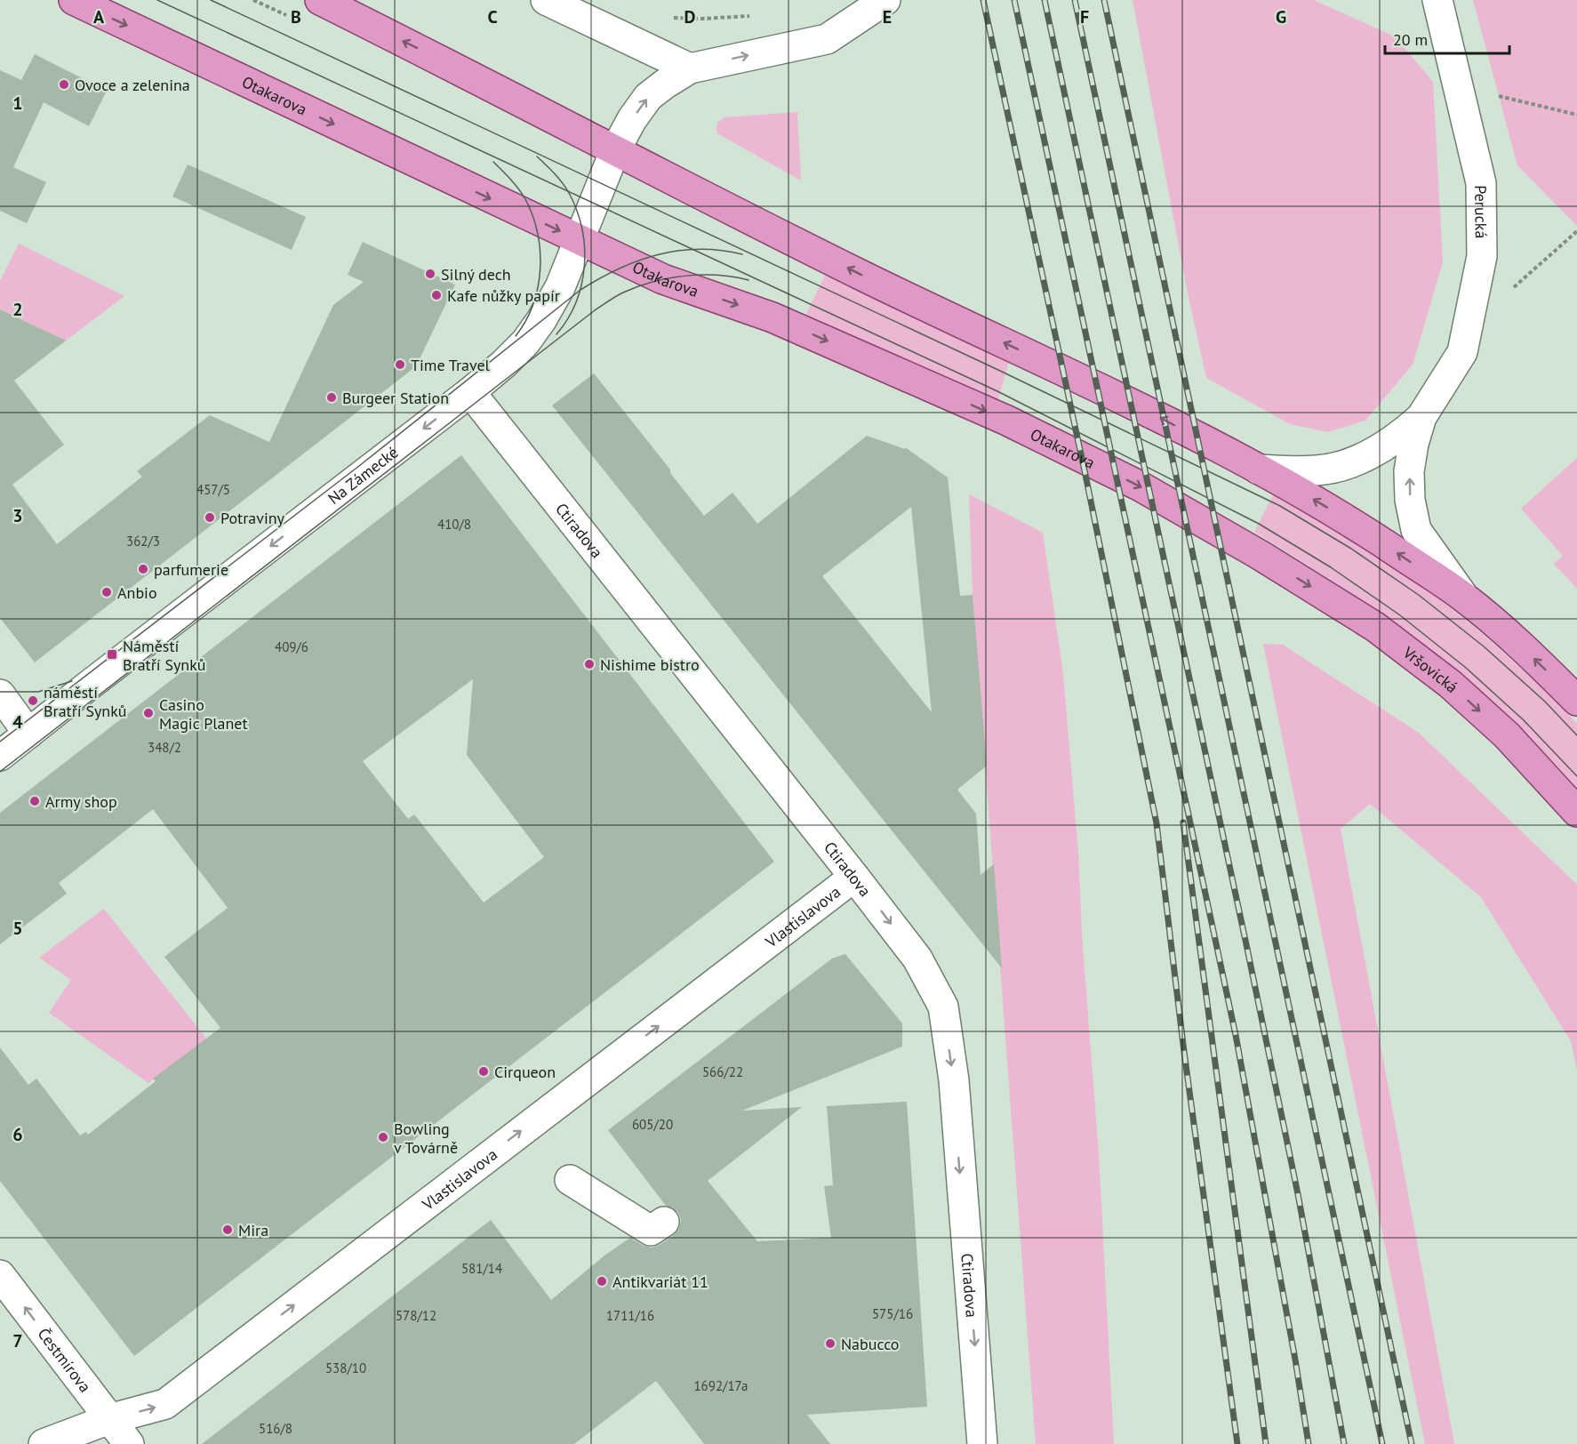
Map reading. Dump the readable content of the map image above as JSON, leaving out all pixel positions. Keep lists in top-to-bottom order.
{
  "streets": {
    "main road": ["Otakarova", "Vršovická"],
    "street": [
      "Perucká",
      "Na Zámecké",
      "Ctiradova",
      "Vlastislavova",
      "Čestmírova"
    ]
  },
  "crossings": [
    ["Otakarova", "Na Zámecké"],
    ["Otakarova", "Vršovická"],
    ["Na Zámecké", "Ctiradova"],
    ["Ctiradova", "Vlastislavova"],
    ["Vlastislavova", "Čestmírova"]
  ],
  "one_way": [
    "Na Zámecké",
    "Ctiradova",
    "Vlastislavova",
    "Čestmírova"
  ],
  "places": {
    "other": [
      "Ovoce a zelenina",
      "Silný dech",
      "Kafe nůžky papír",
      "Time Travel",
      "Burgeer Station",
      "Potraviny",
      "parfumerie",
      "Anbio",
      "Nishime bistro",
      "náměstí Bratří Synků",
      "Casino Magic Planet",
      "Army shop",
      "Cirqueon",
      "Bowling v Továrně",
      "Mira",
      "Antikvariát 11",
      "Nabucco"
    ],
    "transit": ["Náměstí Bratří Synků"]
  },
  "house_numbers": [
    "457/5",
    "410/8",
    "362/3",
    "409/6",
    "348/2",
    "566/22",
    "605/20",
    "581/14",
    "575/16",
    "578/12",
    "1711/16",
    "538/10",
    "1692/17a",
    "516/8"
  ],
  "scale_bar": "20 m",
  "grid": {
    "columns": [
      "A",
      "B",
      "C",
      "D",
      "E",
      "F",
      "G"
    ],
    "rows": [
      "1",
      "2",
      "3",
      "4",
      "5",
      "6",
      "7"
    ]
  }
}
